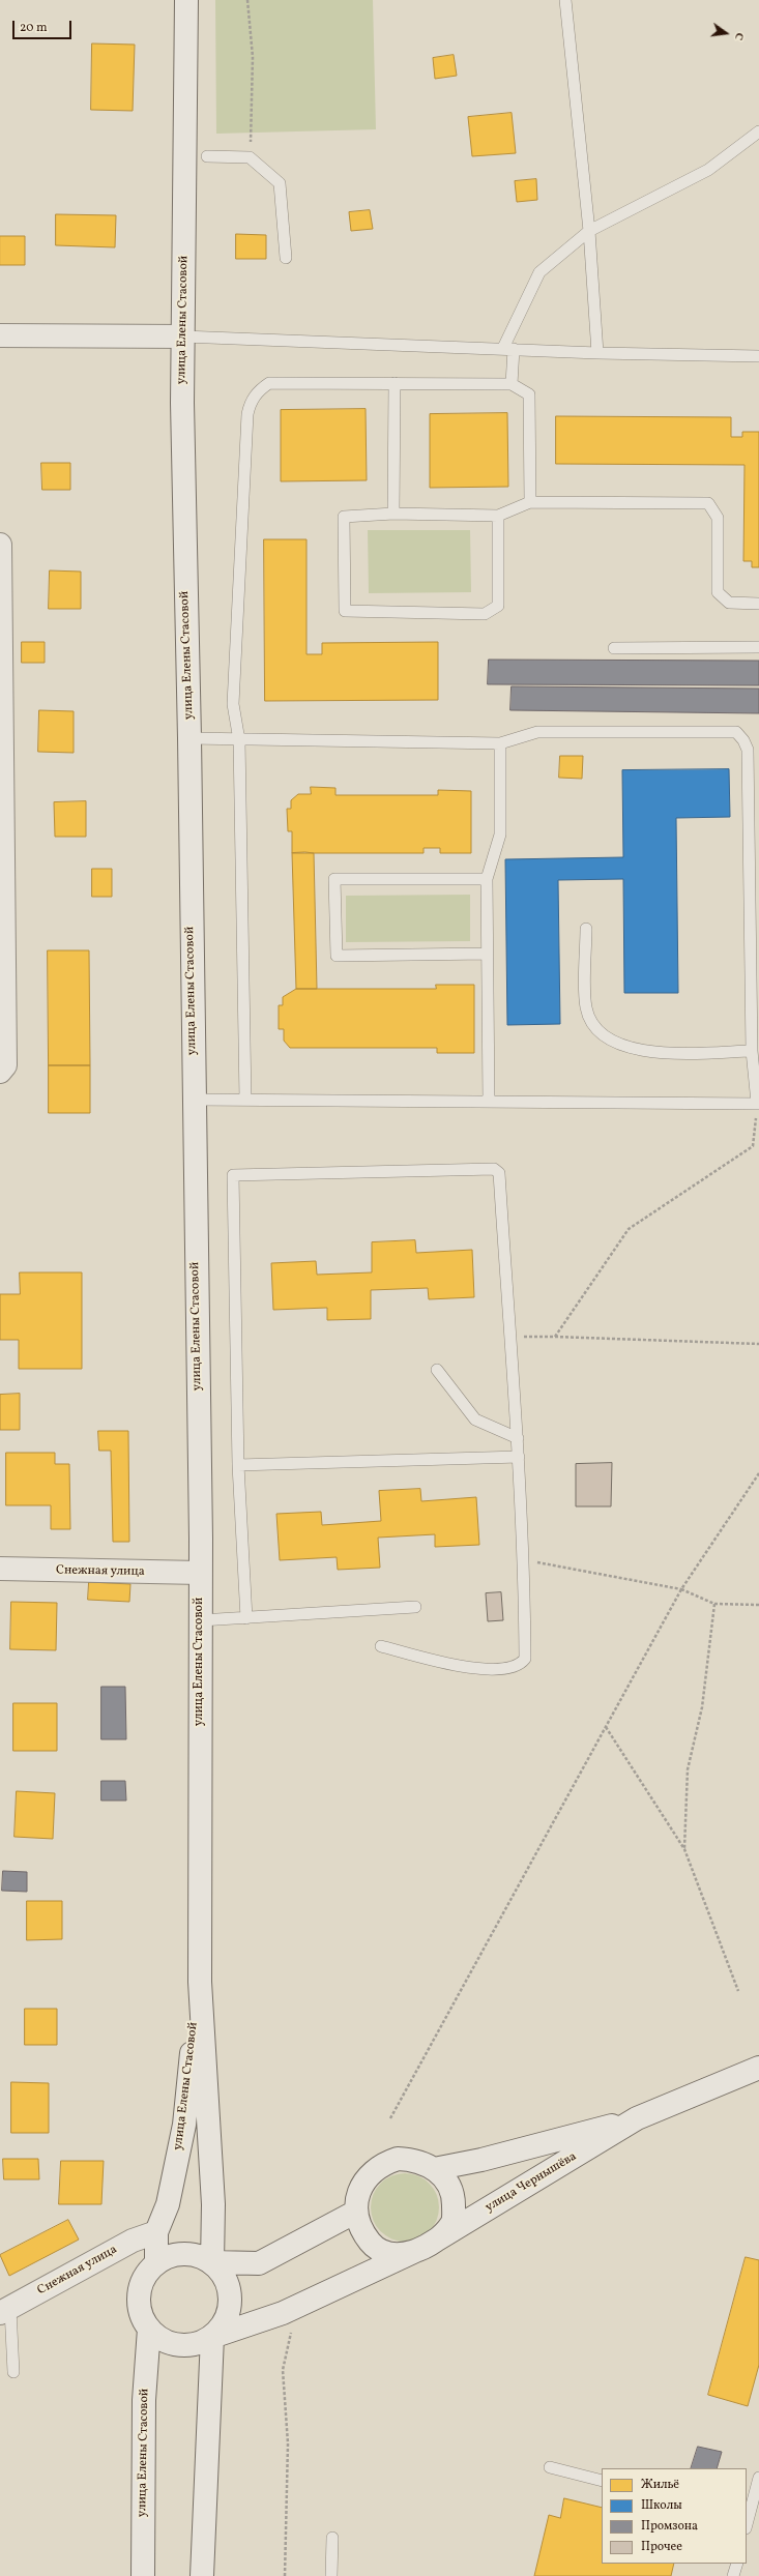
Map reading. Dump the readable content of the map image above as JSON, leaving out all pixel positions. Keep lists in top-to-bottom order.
{
  "streets": {
    "main road": ["улица Елены Стасовой", "Снежная улица", "улица Чернышёва"]
  },
  "crossings": [
    ["улица Елены Стасовой", "Снежная улица"],
    ["улица Елены Стасовой", "улица Чернышёва"]
  ],
  "legend": [
    "Жильё",
    "Школы",
    "Промзона",
    "Прочее"
  ],
  "scale_bar": "20 m",
  "north": "right"
}
